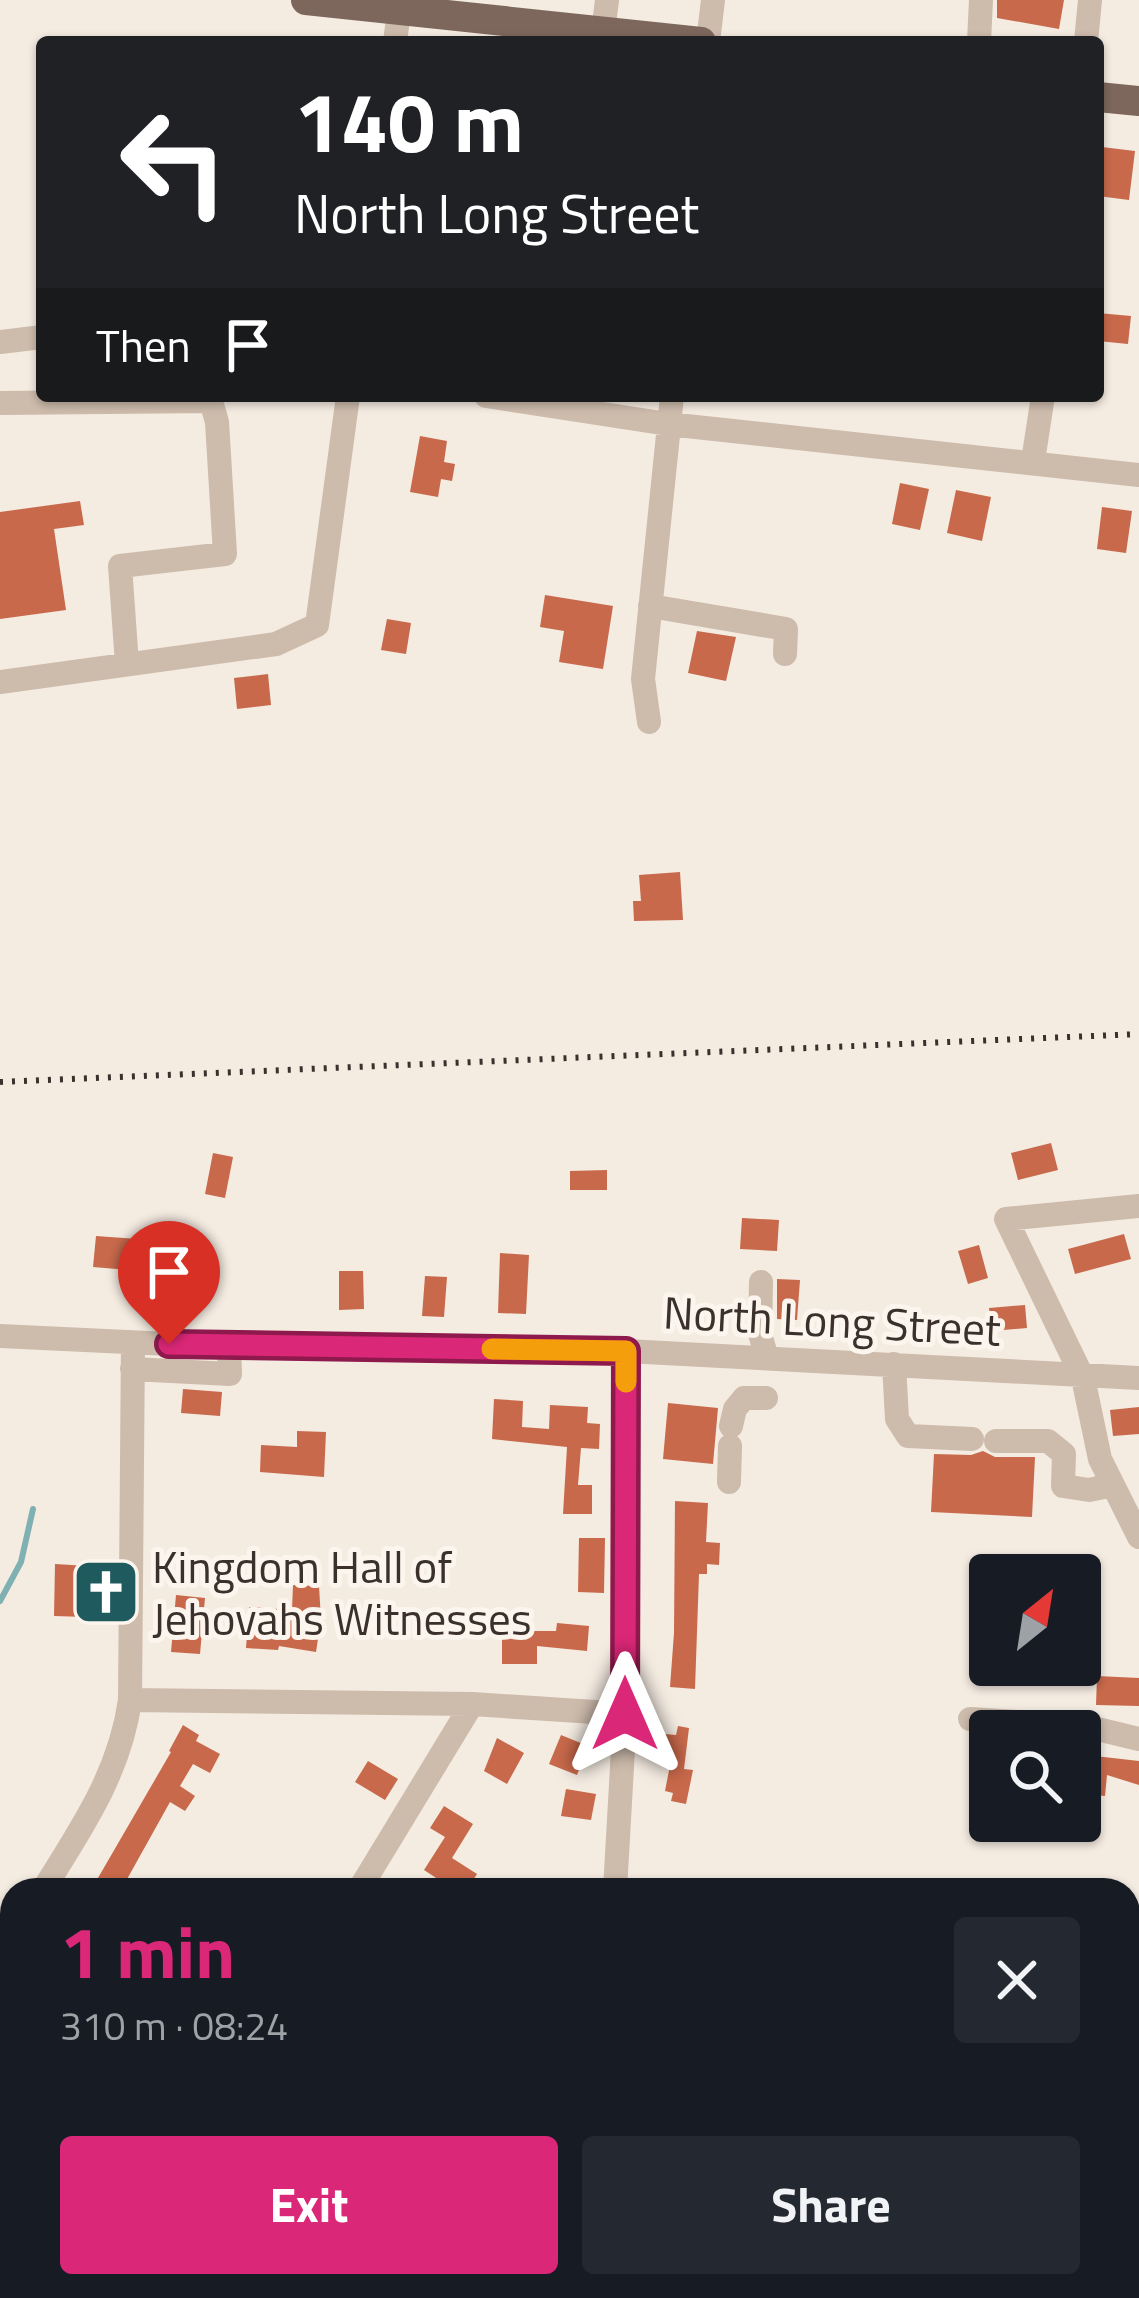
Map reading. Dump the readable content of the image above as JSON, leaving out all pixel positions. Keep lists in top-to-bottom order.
{
  "streets": {
    "street": ["North Long Street"]
  },
  "places": {
    "church": ["Kingdom Hall of Jehovahs Witnesses"]
  },
  "north": "top right",
  "page": {
    "turn": ["140 m", "North Long Street"],
    "then": "Then",
    "heading": ["1 min", "310 m · 08:24"],
    "buttons": ["Exit", "Share"]
  }
}
